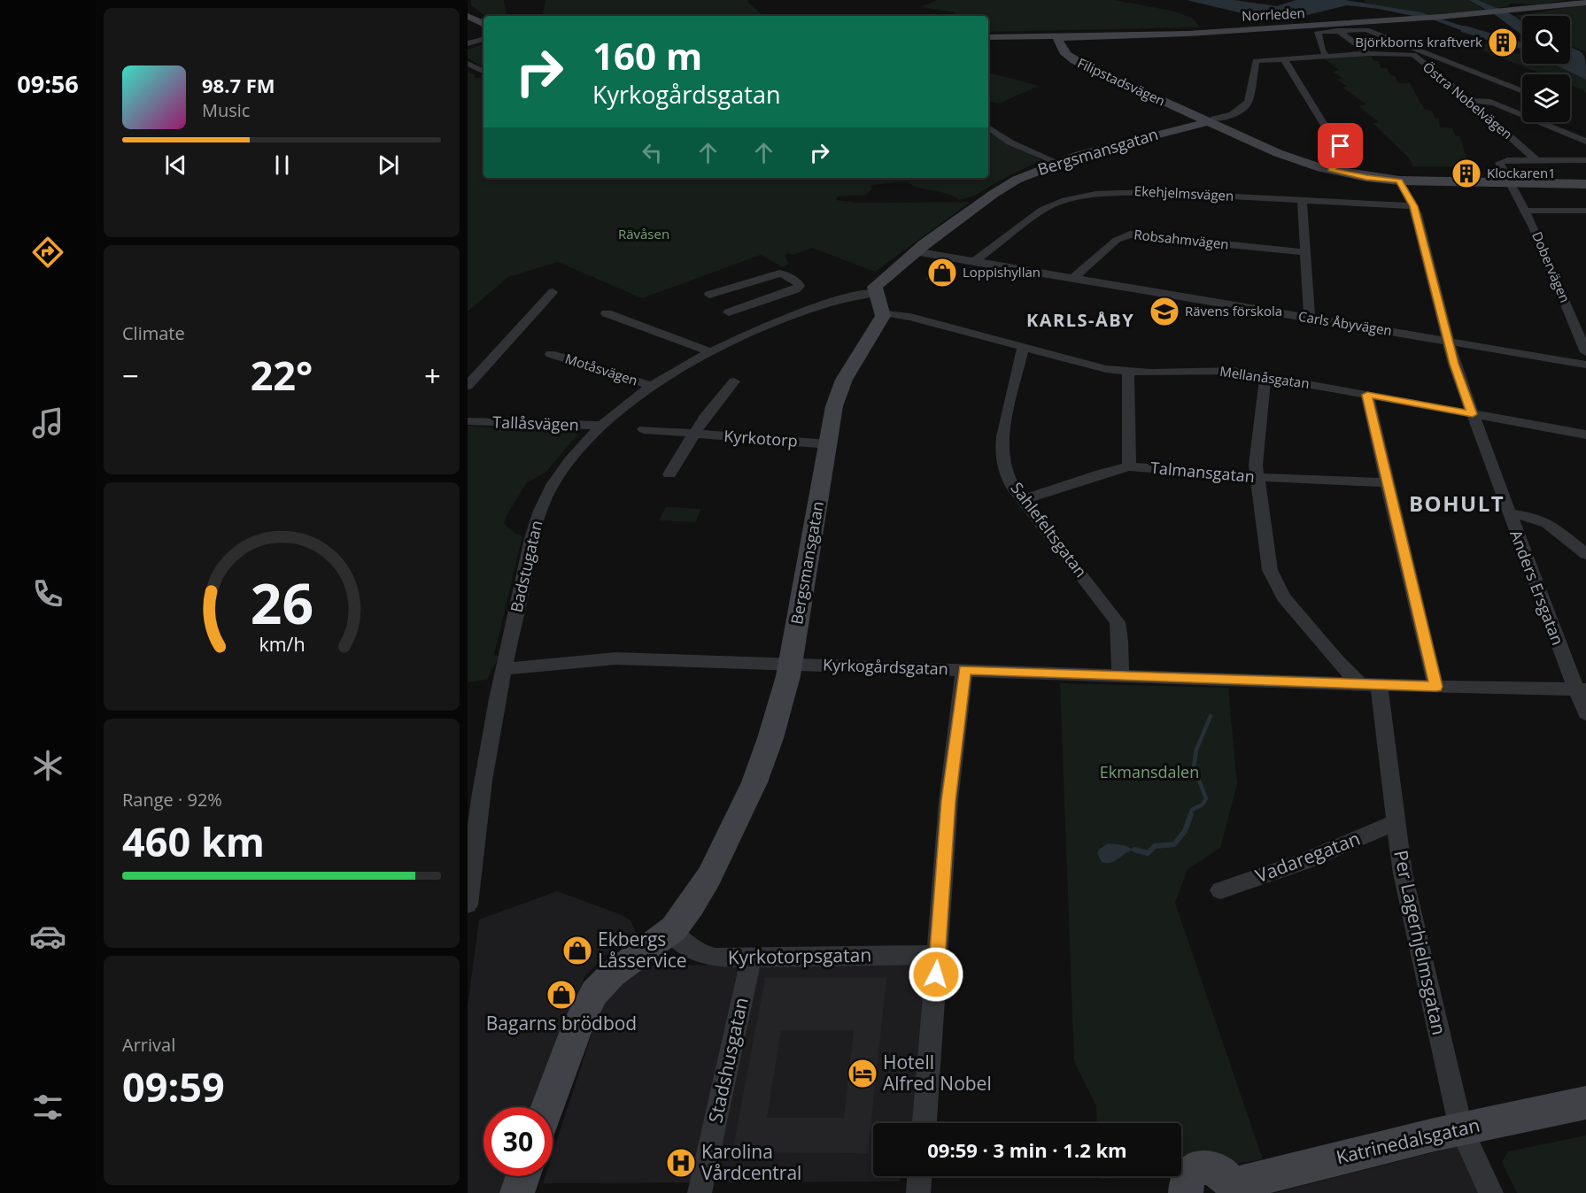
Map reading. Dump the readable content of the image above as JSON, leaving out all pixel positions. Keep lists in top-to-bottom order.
{
  "streets": {
    "street": [
      "Norrleden",
      "Filipstadsvägen",
      "Östra Nobelvägen",
      "Bergsmansgatan",
      "Ekehjelmsvägen",
      "Robsahmvägen",
      "Dobervägen",
      "Carls Åbyvägen",
      "Motåsvägen",
      "Mellanåsgatan",
      "Tallåsvägen",
      "Kyrkotorp",
      "Talmansgatan",
      "Sahlefeltsgatan",
      "Badstugatan",
      "Anders Ersgatan",
      "Kyrkogårdsgatan",
      "Vadaregatan",
      "Per Lagerhjelmsgatan",
      "Kyrkotorpsgatan",
      "Stadshusgatan",
      "Katrinedalsgatan"
    ]
  },
  "crossings": [
    ["Norrleden", "Filipstadsvägen"],
    ["Filipstadsvägen", "Bergsmansgatan"],
    ["Filipstadsvägen", "Dobervägen"],
    ["Filipstadsvägen", "Anders Ersgatan"],
    ["Östra Nobelvägen", "Bergsmansgatan"],
    ["Östra Nobelvägen", "Dobervägen"],
    ["Bergsmansgatan", "Carls Åbyvägen"],
    ["Bergsmansgatan", "Mellanåsgatan"],
    ["Bergsmansgatan", "Kyrkotorp"],
    ["Bergsmansgatan", "Badstugatan"],
    ["Bergsmansgatan", "Kyrkogårdsgatan"],
    ["Bergsmansgatan", "Kyrkotorpsgatan"],
    ["Ekehjelmsvägen", "Carls Åbyvägen"],
    ["Ekehjelmsvägen", "Anders Ersgatan"],
    ["Robsahmvägen", "Carls Åbyvägen"],
    ["Carls Åbyvägen", "Anders Ersgatan"],
    ["Motåsvägen", "Badstugatan"],
    ["Mellanåsgatan", "Sahlefeltsgatan"],
    ["Mellanåsgatan", "Badstugatan"],
    ["Mellanåsgatan", "Anders Ersgatan"],
    ["Tallåsvägen", "Badstugatan"],
    ["Talmansgatan", "Sahlefeltsgatan"],
    ["Sahlefeltsgatan", "Kyrkogårdsgatan"],
    ["Badstugatan", "Kyrkogårdsgatan"],
    ["Anders Ersgatan", "Kyrkogårdsgatan"],
    ["Kyrkogårdsgatan", "Per Lagerhjelmsgatan"],
    ["Vadaregatan", "Per Lagerhjelmsgatan"],
    ["Per Lagerhjelmsgatan", "Katrinedalsgatan"],
    ["Kyrkotorpsgatan", "Stadshusgatan"]
  ],
  "districts": ["KARLS-ÅBY", "BOHULT"],
  "parks": ["Rävåsen", "Ekmansdalen"],
  "places": {
    "building": ["Björkborns kraftverk", "Klockaren1"],
    "shop": ["Loppishyllan", "Ekbergs Låsservice", "Bagarns brödbod"],
    "school or university": ["Rävens förskola"],
    "hotel": ["Hotell Alfred Nobel"],
    "hospital": ["Karolina Vårdcentral"]
  },
  "page": {
    "tabs": "09:56",
    "turn": ["160 m", "Kyrkogårdsgatan"],
    "song": ["98.7 FM", "Music"],
    "tile": [
      "Climate",
      ["Range · 92%", "460 km"],
      ["Arrival", "09:59"]
    ],
    "heat": ["−", "22°", "+"],
    "limit": "30",
    "trip": "09:59 · 3 min · 1.2 km",
    "gauge": ["26", "km/h"]
  }
}
